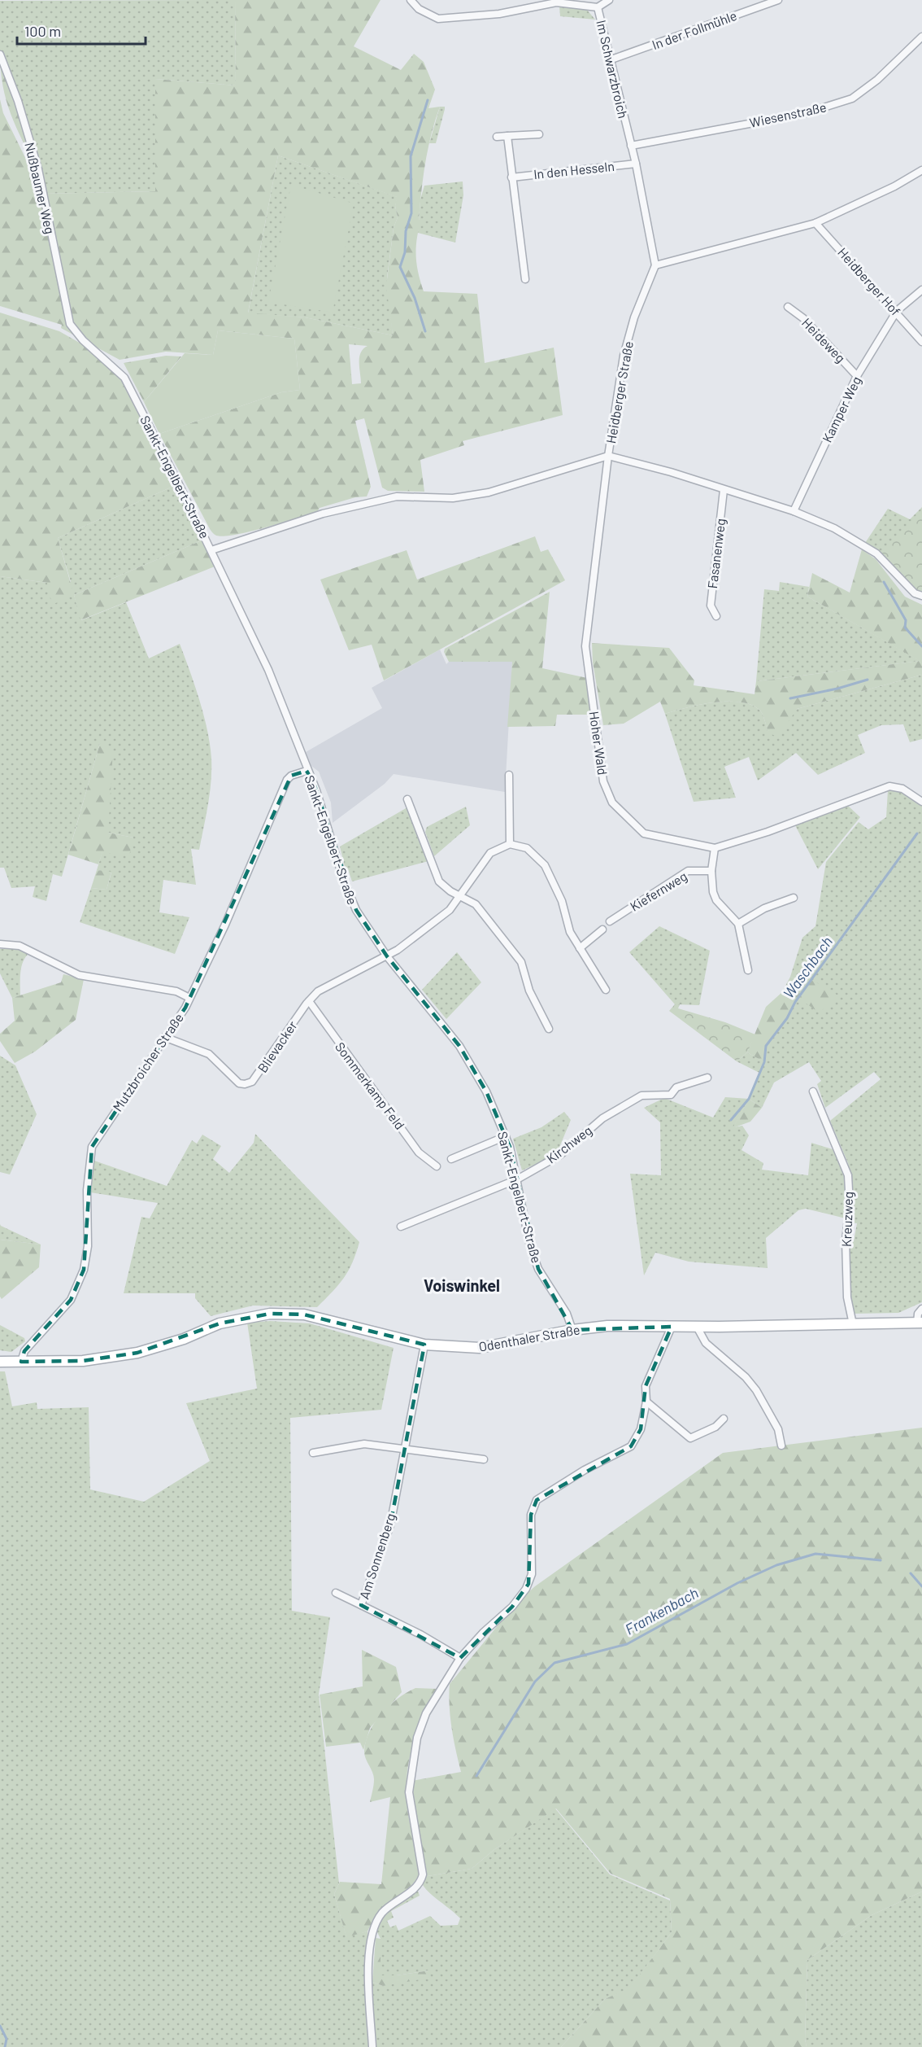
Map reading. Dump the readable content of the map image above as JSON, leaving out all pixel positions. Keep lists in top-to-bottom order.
{
  "streets": {
    "main road": ["Odenthaler Straße"],
    "street": [
      "In der Follmühle",
      "Im Schwarzbroich",
      "Wiesenstraße",
      "In den Hesseln",
      "Nußbaumer Weg",
      "Heidberger Hof",
      "Heideweg",
      "Heidberger Straße",
      "Kamper Weg",
      "Sankt-Engelbert-Straße",
      "Fasanenweg",
      "Hoher Wald",
      "Kiefernweg",
      "Blievacker",
      "Mutzbroicher Straße",
      "Sommerkamp Feld",
      "Kirchweg",
      "Kreuzweg",
      "Am Sonnenberg"
    ]
  },
  "crossings": [
    ["In der Follmühle", "Im Schwarzbroich"],
    ["Im Schwarzbroich", "Wiesenstraße"],
    ["Im Schwarzbroich", "In den Hesseln"],
    ["Im Schwarzbroich", "Heidberger Straße"],
    ["Nußbaumer Weg", "Sankt-Engelbert-Straße"],
    ["Heidberger Hof", "Kamper Weg"],
    ["Heideweg", "Kamper Weg"],
    ["Heidberger Straße", "Sankt-Engelbert-Straße"],
    ["Heidberger Straße", "Hoher Wald"],
    ["Sankt-Engelbert-Straße", "Blievacker"],
    ["Sankt-Engelbert-Straße", "Mutzbroicher Straße"],
    ["Sankt-Engelbert-Straße", "Kirchweg"],
    ["Sankt-Engelbert-Straße", "Odenthaler Straße"],
    ["Blievacker", "Mutzbroicher Straße"],
    ["Blievacker", "Sommerkamp Feld"],
    ["Mutzbroicher Straße", "Odenthaler Straße"],
    ["Kreuzweg", "Odenthaler Straße"],
    ["Odenthaler Straße", "Am Sonnenberg"]
  ],
  "districts": ["Voiswinkel"],
  "water": ["Waschbach", "Frankenbach"],
  "scale_bar": "100 m"
}
